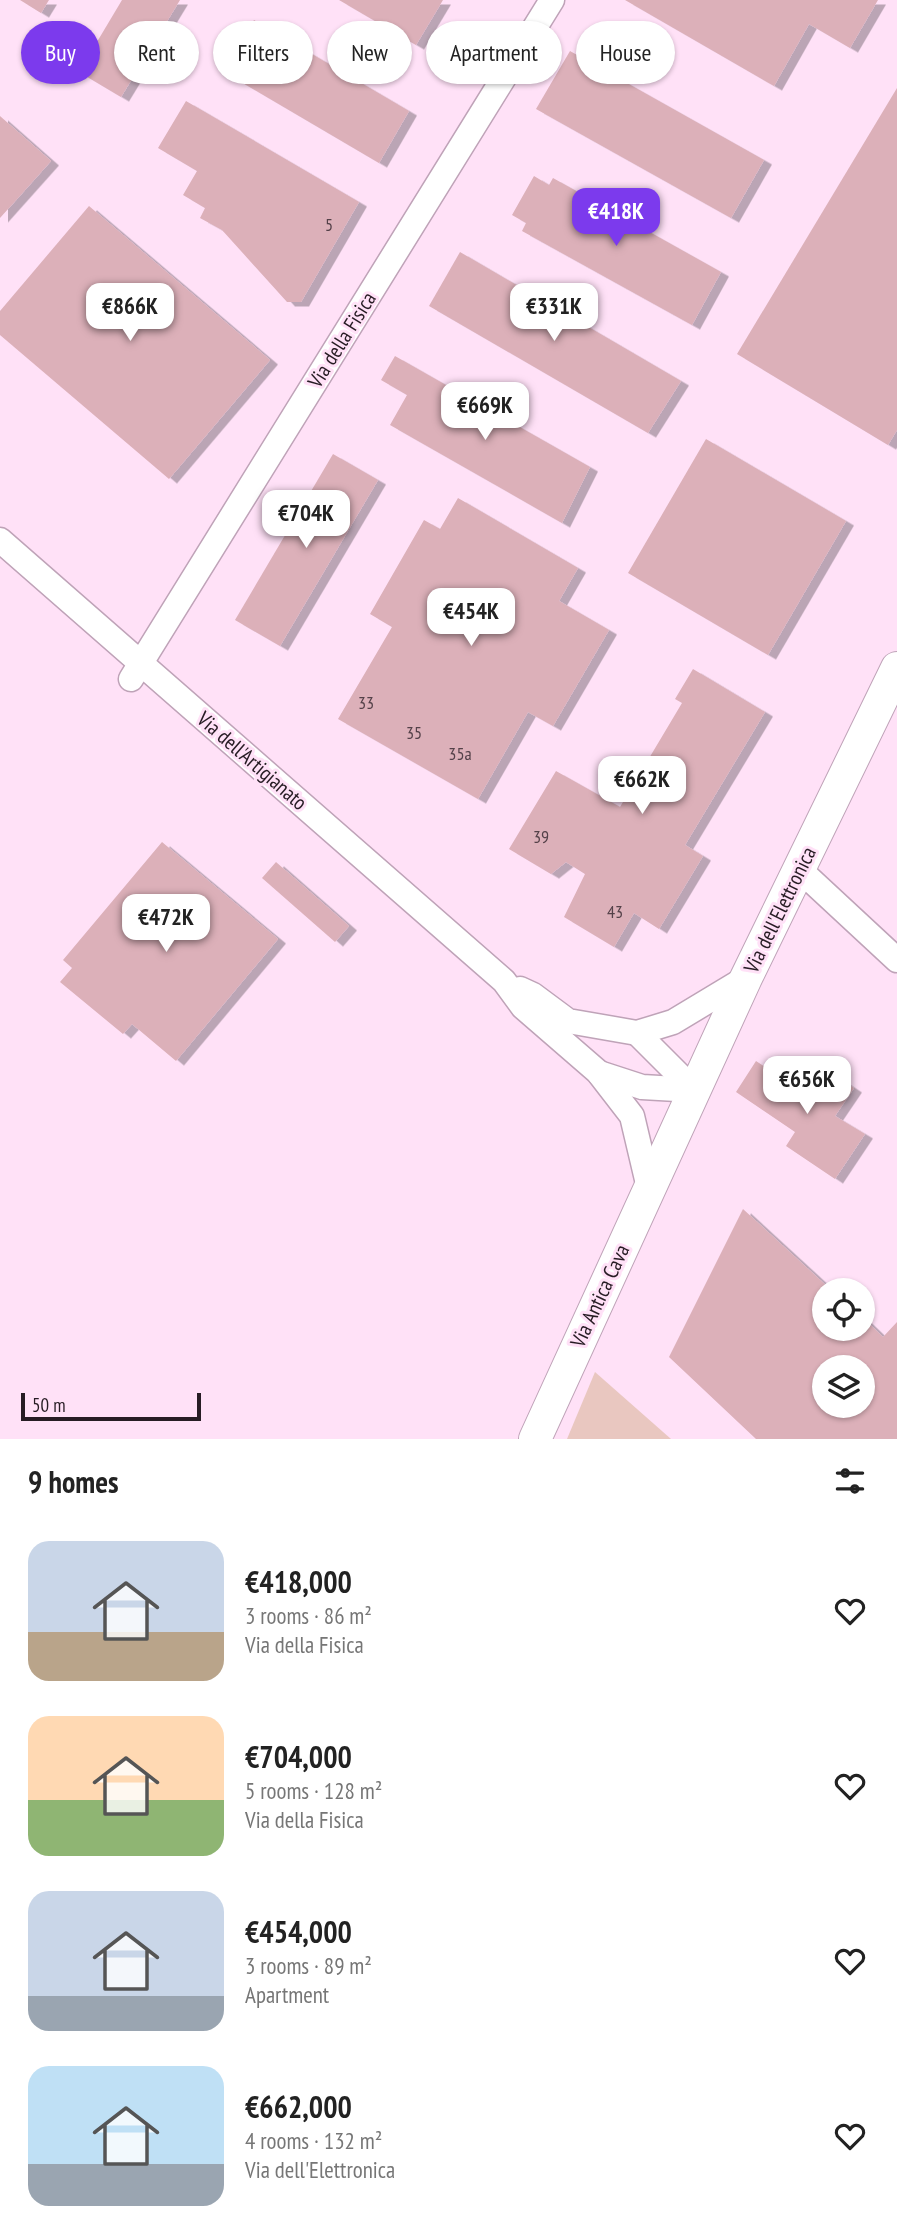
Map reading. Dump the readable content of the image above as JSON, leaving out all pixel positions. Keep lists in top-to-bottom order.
{
  "streets": {
    "street": [
      "Via della Fisica",
      "Via dell'Artigianato",
      "Via dell'Elettronica",
      "Via Antica Cava"
    ]
  },
  "crossings": [
    ["Via della Fisica", "Via dell'Artigianato"],
    ["Via dell'Artigianato", "Via dell'Elettronica"],
    ["Via dell'Artigianato", "Via Antica Cava"],
    ["Via dell'Elettronica", "Via Antica Cava"]
  ],
  "house_numbers": [
    "5",
    "33",
    "35",
    "35a",
    "39",
    "43"
  ],
  "scale_bar": "50 m",
  "page": {
    "chip": [
      "Buy",
      "Rent",
      "Filters",
      "New",
      "Apartment",
      "House"
    ],
    "price": [
      "€418K",
      "€866K",
      "€331K",
      "€669K",
      "€704K",
      "€454K",
      "€662K",
      "€472K",
      "€656K"
    ],
    "scale": "50 m",
    "heading": "9 homes",
    "list": [
      {
        "name": "€418,000",
        "note": "3 rooms · 86 m² · Via della Fisica"
      },
      {
        "name": "€704,000",
        "note": "5 rooms · 128 m² · Via della Fisica"
      },
      {
        "name": "€454,000",
        "note": "3 rooms · 89 m² · Apartment"
      },
      {
        "name": "€662,000",
        "note": "4 rooms · 132 m² · Via dell'Elettronica"
      }
    ]
  }
}
